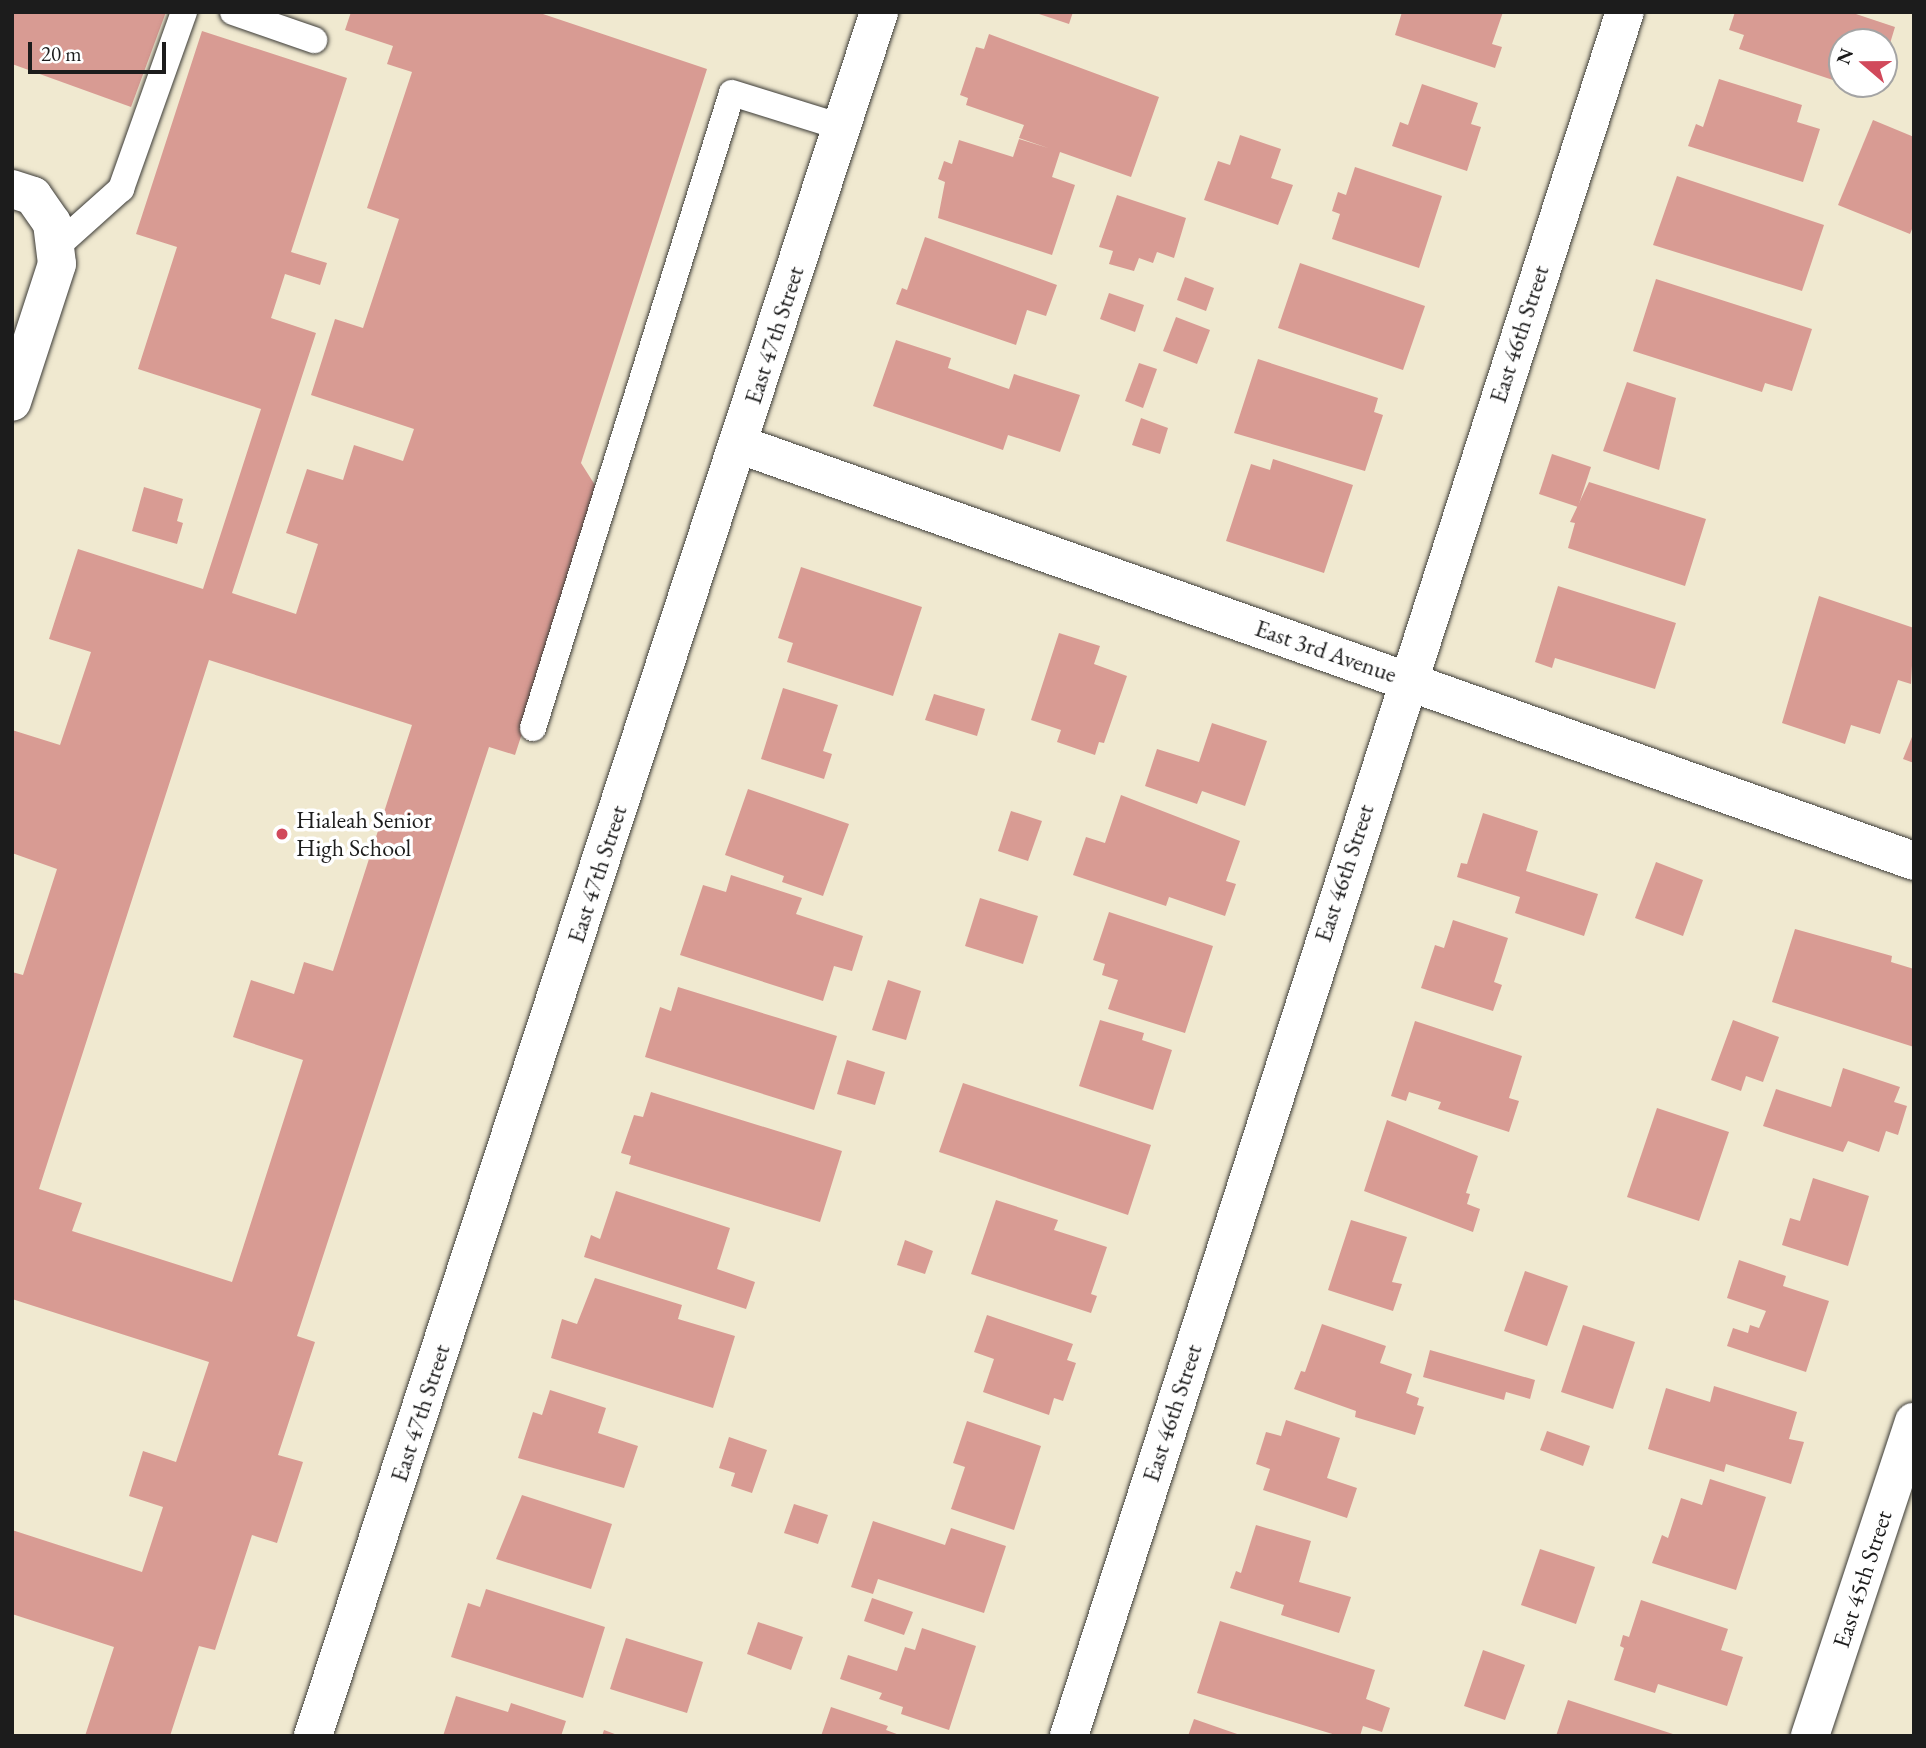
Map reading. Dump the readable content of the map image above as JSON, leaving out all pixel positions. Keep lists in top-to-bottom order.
{
  "streets": {
    "street": [
      "East 46th Street",
      "East 47th Street",
      "East 3rd Avenue",
      "East 45th Street"
    ]
  },
  "crossings": [
    ["East 46th Street", "East 3rd Avenue"],
    ["East 47th Street", "East 3rd Avenue"]
  ],
  "places": ["Hialeah Senior High School"],
  "scale_bar": "20 m",
  "north": "left"
}
